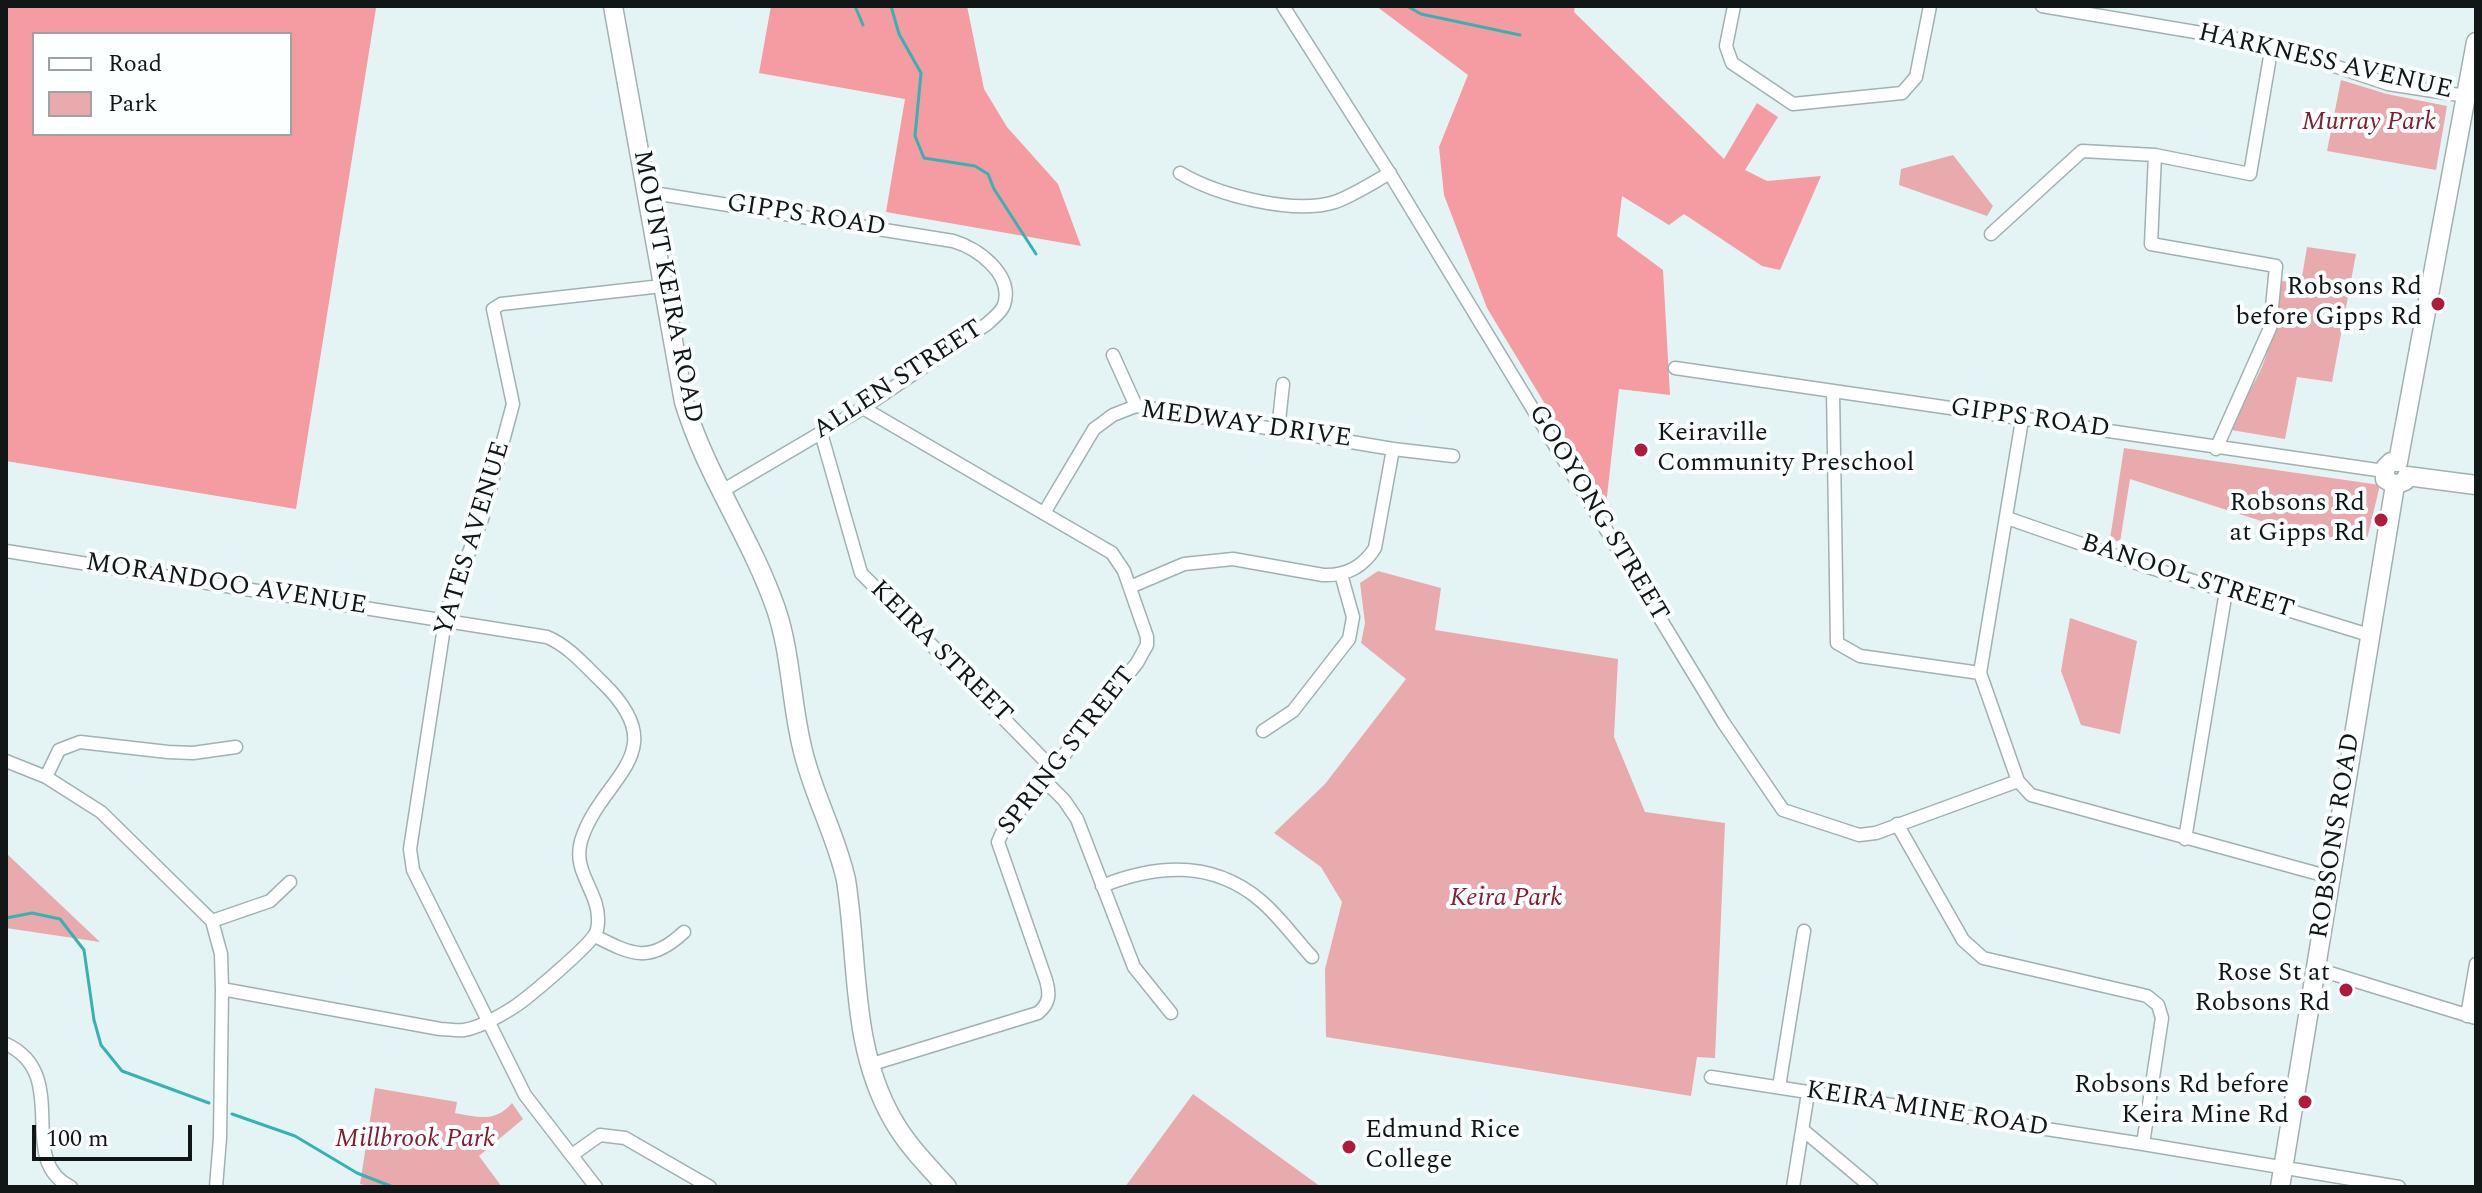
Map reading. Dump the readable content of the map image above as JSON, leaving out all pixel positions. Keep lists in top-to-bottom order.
{
  "streets": {
    "main road": ["GIPPS ROAD", "MOUNT KEIRA ROAD", "ROBSONS ROAD"],
    "street": [
      "HARKNESS AVENUE",
      "ALLEN STREET",
      "MEDWAY DRIVE",
      "GOOYONG STREET",
      "YATES AVENUE",
      "BANOOL STREET",
      "MORANDOO AVENUE",
      "KEIRA STREET",
      "SPRING STREET",
      "KEIRA MINE ROAD"
    ]
  },
  "crossings": [
    ["HARKNESS AVENUE", "ROBSONS ROAD"],
    ["GIPPS ROAD", "MOUNT KEIRA ROAD"],
    ["GIPPS ROAD", "ALLEN STREET"],
    ["GIPPS ROAD", "ROBSONS ROAD"],
    ["MOUNT KEIRA ROAD", "ALLEN STREET"],
    ["MOUNT KEIRA ROAD", "YATES AVENUE"],
    ["MOUNT KEIRA ROAD", "SPRING STREET"],
    ["ALLEN STREET", "KEIRA STREET"],
    ["ALLEN STREET", "SPRING STREET"],
    ["MEDWAY DRIVE", "SPRING STREET"],
    ["YATES AVENUE", "MORANDOO AVENUE"],
    ["BANOOL STREET", "ROBSONS ROAD"],
    ["KEIRA STREET", "SPRING STREET"],
    ["ROBSONS ROAD", "KEIRA MINE ROAD"]
  ],
  "parks": ["Murray Park", "Keira Park", "Millbrook Park"],
  "places": [
    "Robsons Rd before Gipps Rd",
    "Keiraville Community Preschool",
    "Robsons Rd at Gipps Rd",
    "Rose St at Robsons Rd",
    "Robsons Rd before Keira Mine Rd",
    "Edmund Rice College"
  ],
  "legend": ["Road", "Park"],
  "scale_bar": "100 m"
}
